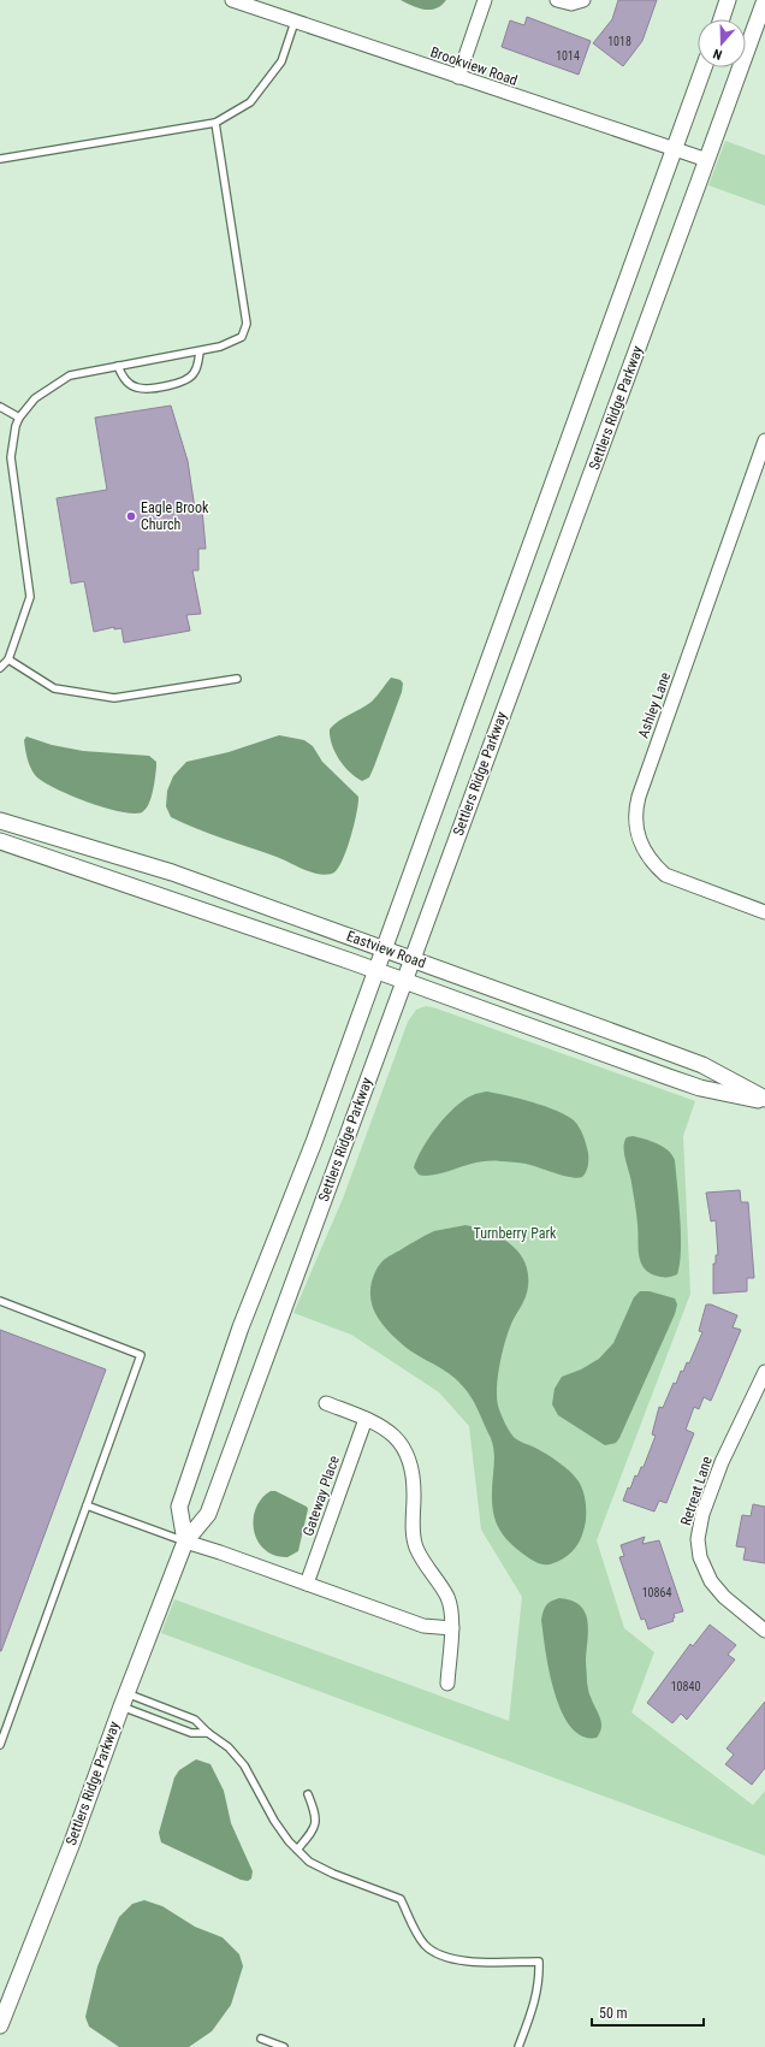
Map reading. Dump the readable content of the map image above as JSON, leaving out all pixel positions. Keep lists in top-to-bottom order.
{
  "streets": {
    "street": [
      "Brookview Road",
      "Settlers Ridge Parkway",
      "Ashley Lane",
      "Eastview Road",
      "Retreat Lane",
      "Gateway Place"
    ]
  },
  "crossings": [
    ["Brookview Road", "Settlers Ridge Parkway"],
    ["Settlers Ridge Parkway", "Eastview Road"]
  ],
  "parks": ["Turnberry Park"],
  "places": ["Eagle Brook Church"],
  "house_numbers": [
    "1018",
    "1014",
    "10864",
    "10840"
  ],
  "scale_bar": "50 m",
  "north": "bottom"
}
